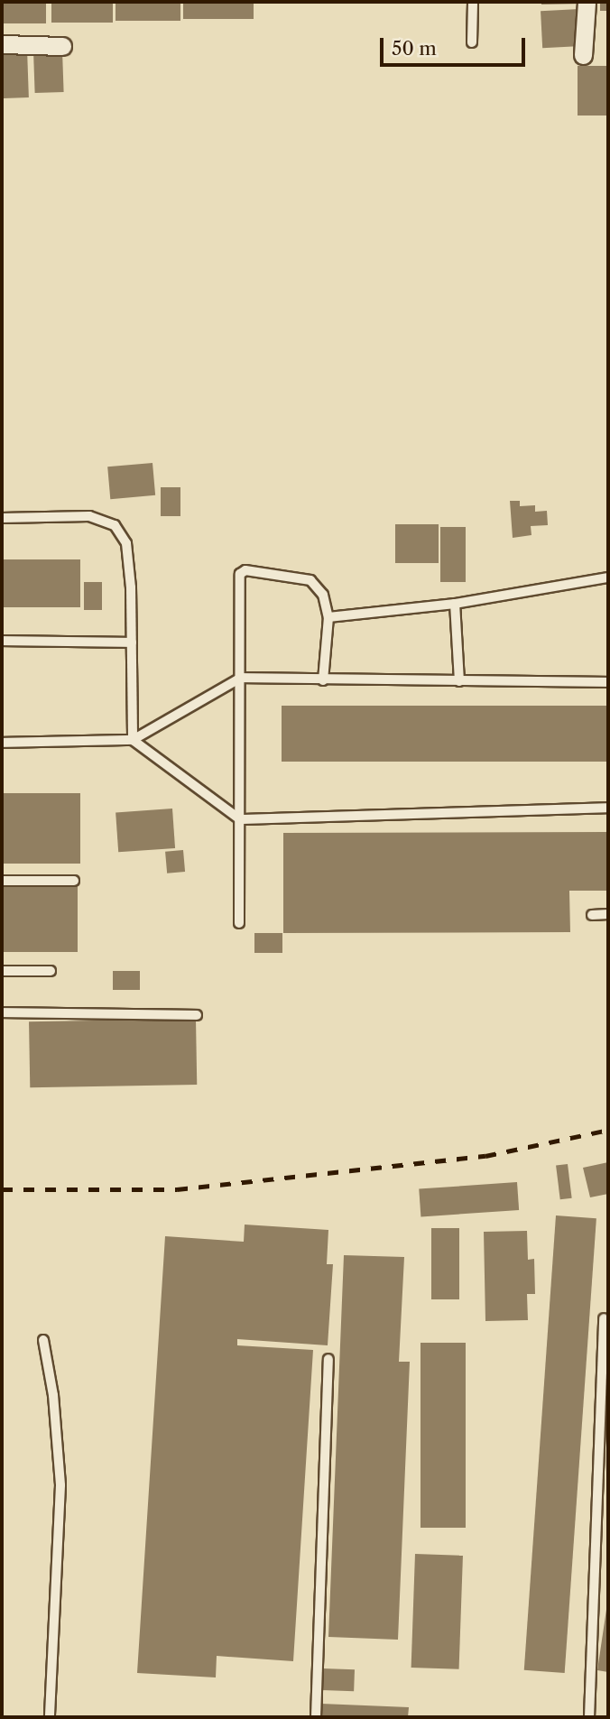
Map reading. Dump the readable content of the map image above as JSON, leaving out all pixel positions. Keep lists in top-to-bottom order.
{
  "scale_bar": "50 m"
}
